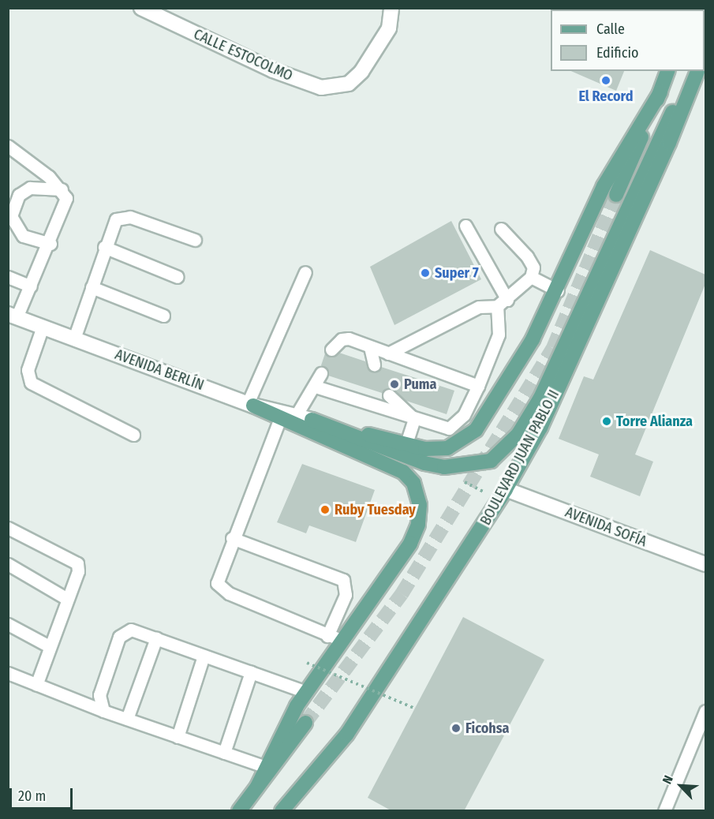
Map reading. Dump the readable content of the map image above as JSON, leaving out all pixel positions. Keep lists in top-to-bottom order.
{
  "streets": {
    "main road": ["BOULEVARD JUAN PABLO II"],
    "street": ["CALLE ESTOCOLMO", "AVENIDA BERLÍN", "AVENIDA SOFÍA"]
  },
  "crossings": [
    ["BOULEVARD JUAN PABLO II", "AVENIDA SOFÍA"]
  ],
  "places": [
    "El Record",
    "Super 7",
    "Puma",
    "Torre Alianza",
    "Ruby Tuesday",
    "Ficohsa"
  ],
  "legend": ["Calle", "Edificio"],
  "scale_bar": "20 m",
  "north": "top left"
}
